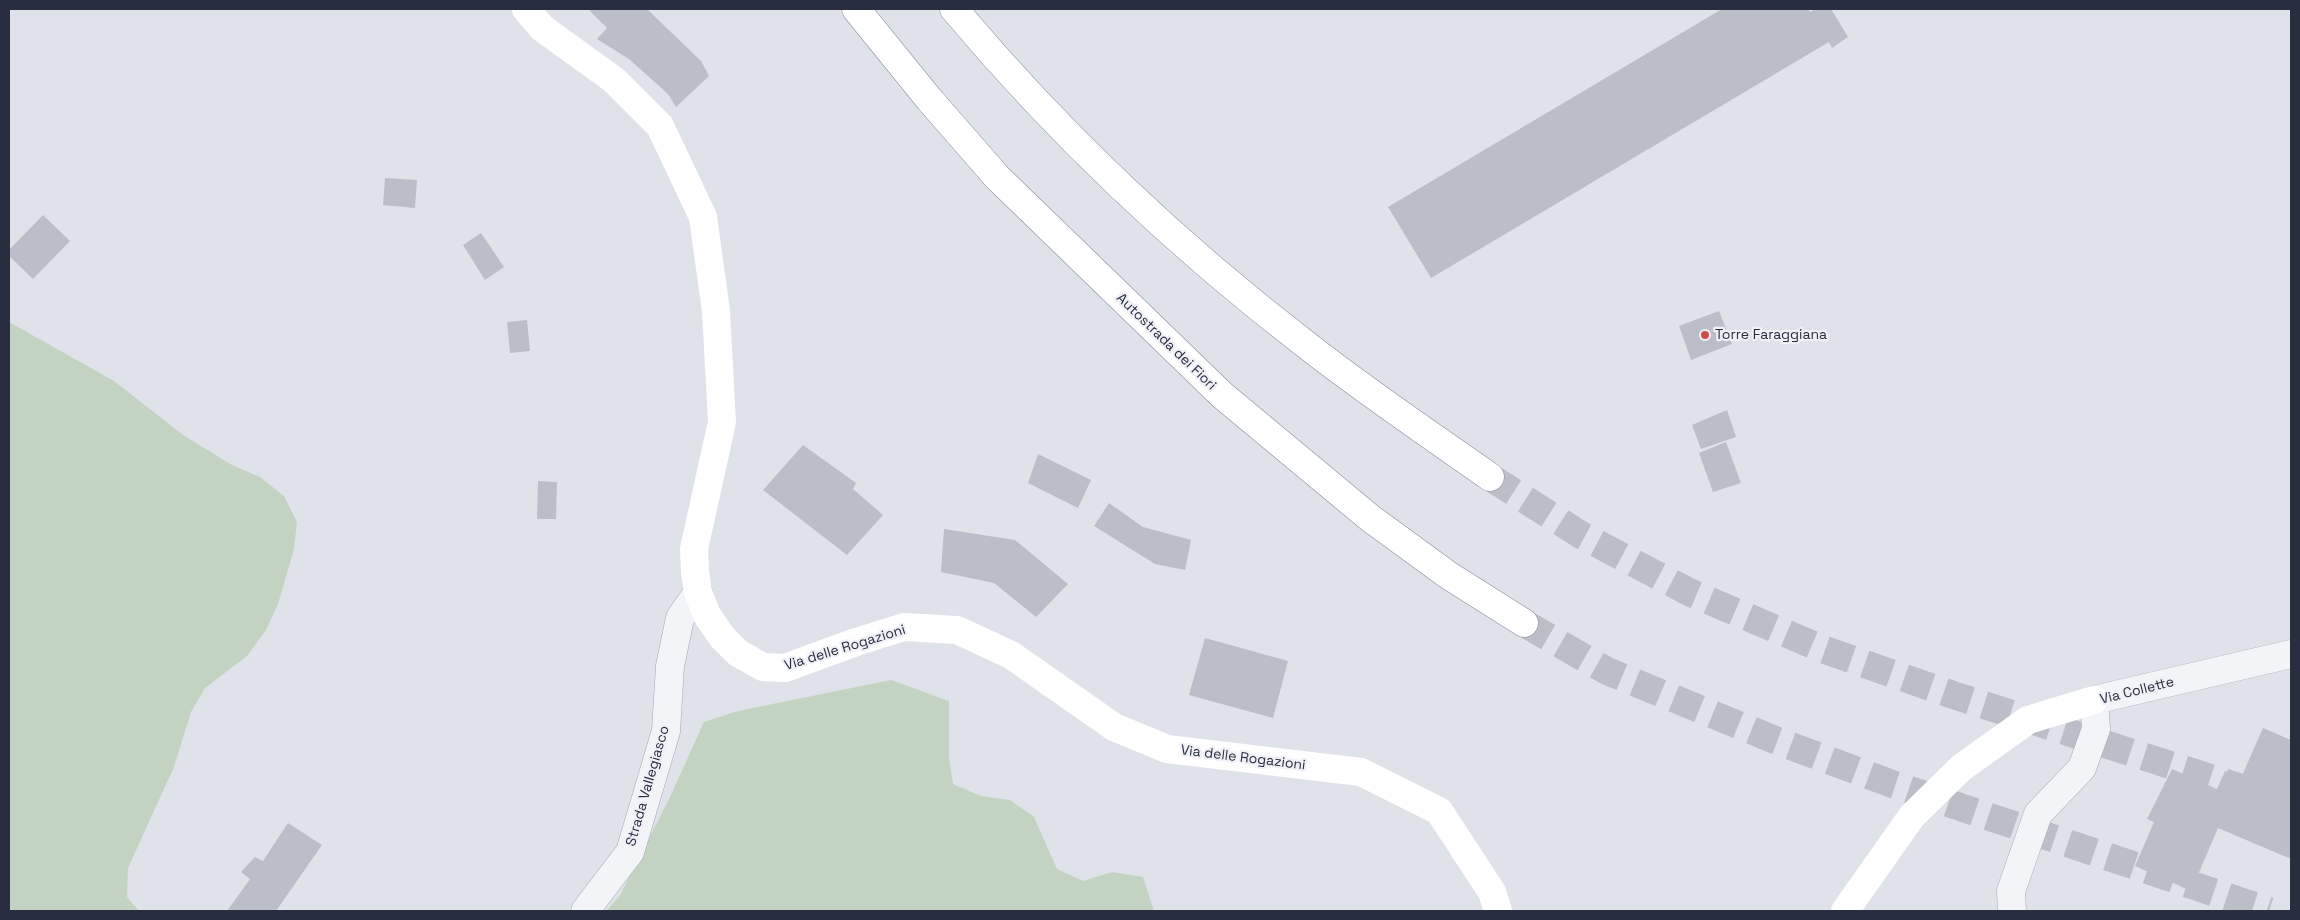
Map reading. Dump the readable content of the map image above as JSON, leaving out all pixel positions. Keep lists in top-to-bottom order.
{
  "streets": {
    "main road": ["Autostrada dei Fiori", "Via delle Rogazioni"],
    "street": ["Via Collette", "Strada Vallegiasco"]
  },
  "crossings": [
    ["Via delle Rogazioni", "Strada Vallegiasco"]
  ],
  "places": ["Torre Faraggiana"]
}
